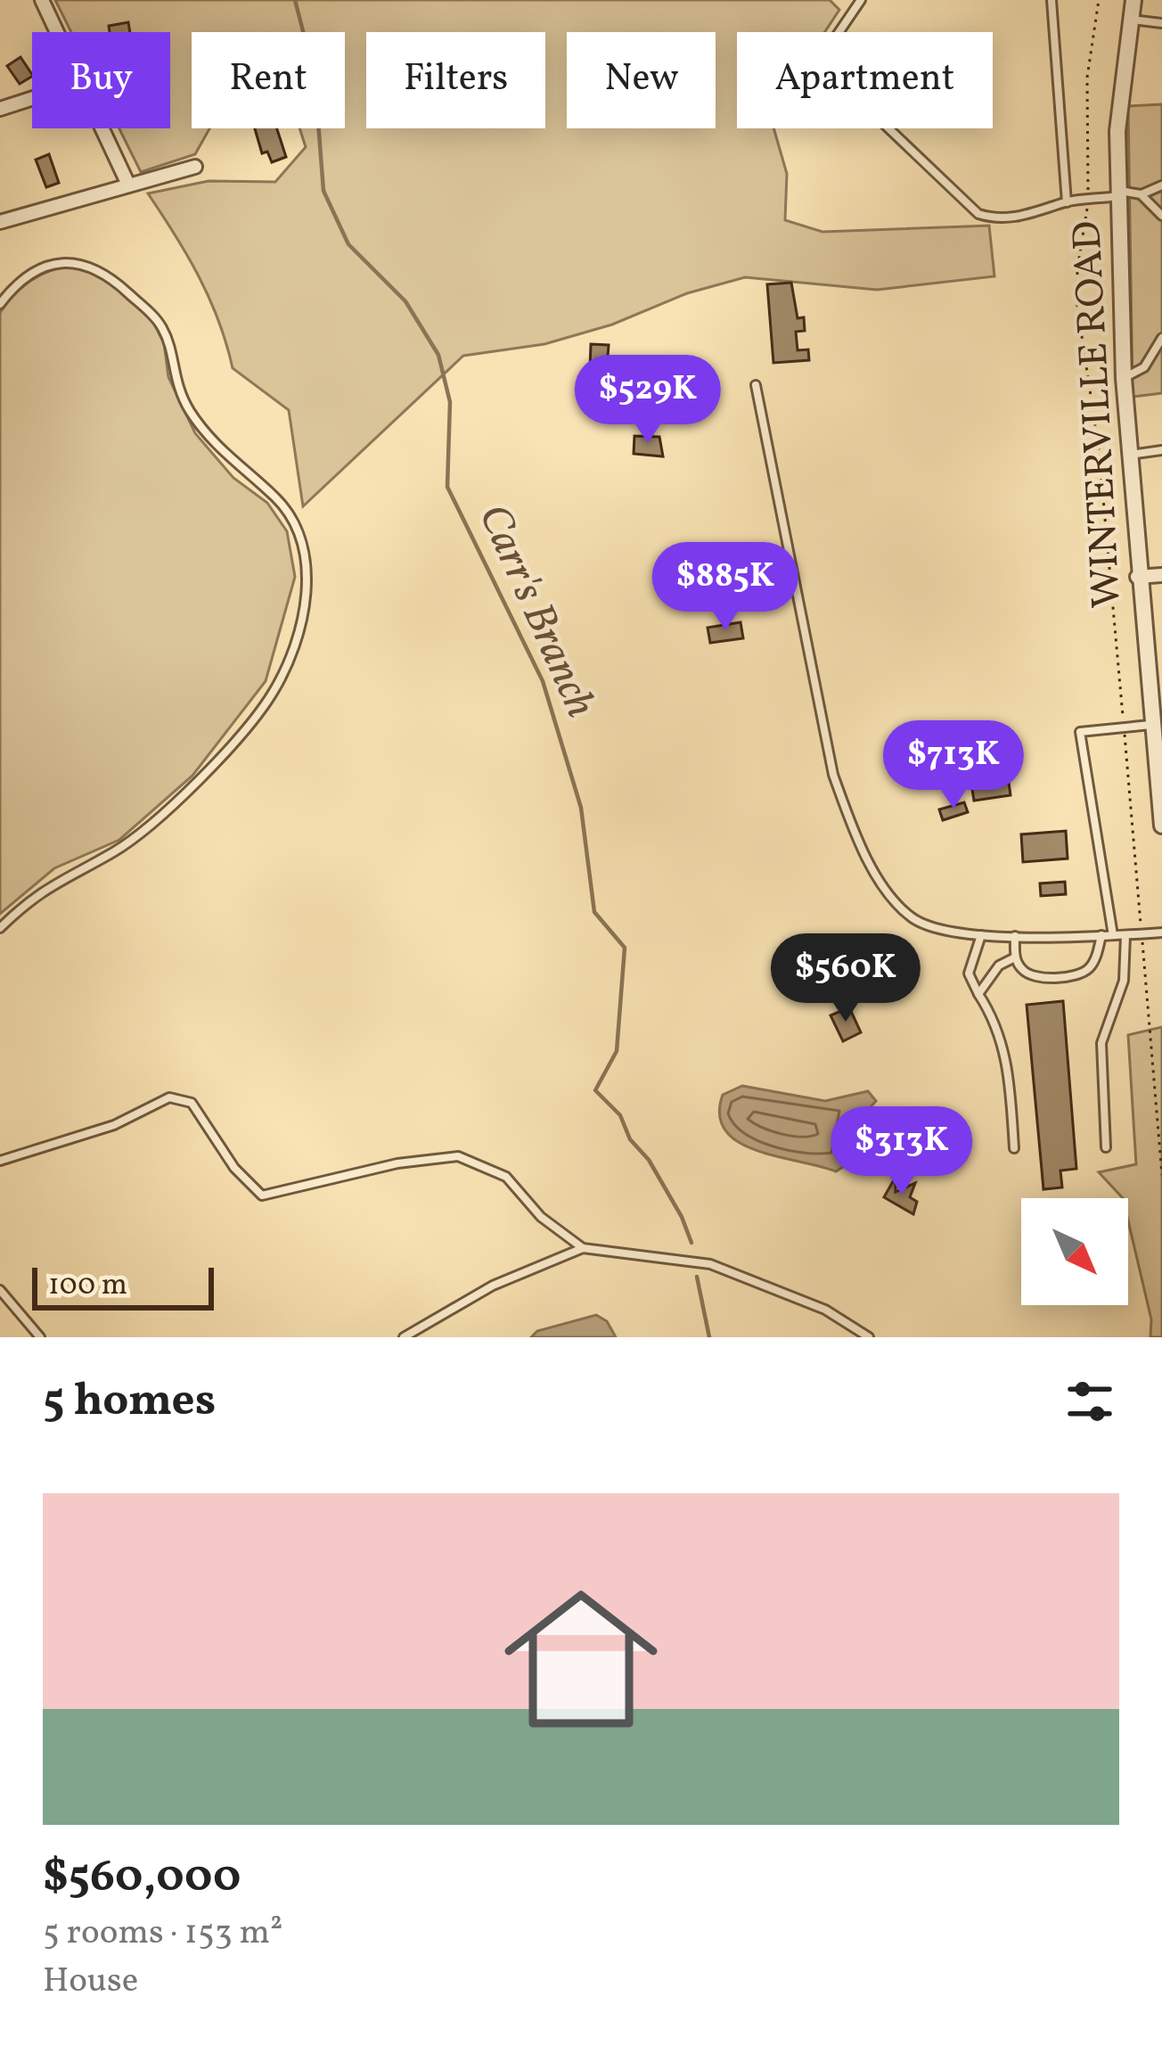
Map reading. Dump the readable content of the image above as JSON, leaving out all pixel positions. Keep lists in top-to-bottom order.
{
  "streets": {
    "street": ["WINTERVILLE ROAD"]
  },
  "water": ["Carr's Branch"],
  "scale_bar": "100 m",
  "north": "bottom right",
  "page": {
    "chip": [
      "Buy",
      "Rent",
      "Filters",
      "New",
      "Apartment"
    ],
    "price": [
      "$529K",
      "$885K",
      "$713K",
      "$560K",
      "$313K"
    ],
    "scale": "100 m",
    "heading": "5 homes",
    "list": [
      {
        "name": "$560,000",
        "note": "5 rooms · 153 m² · House"
      }
    ]
  }
}
